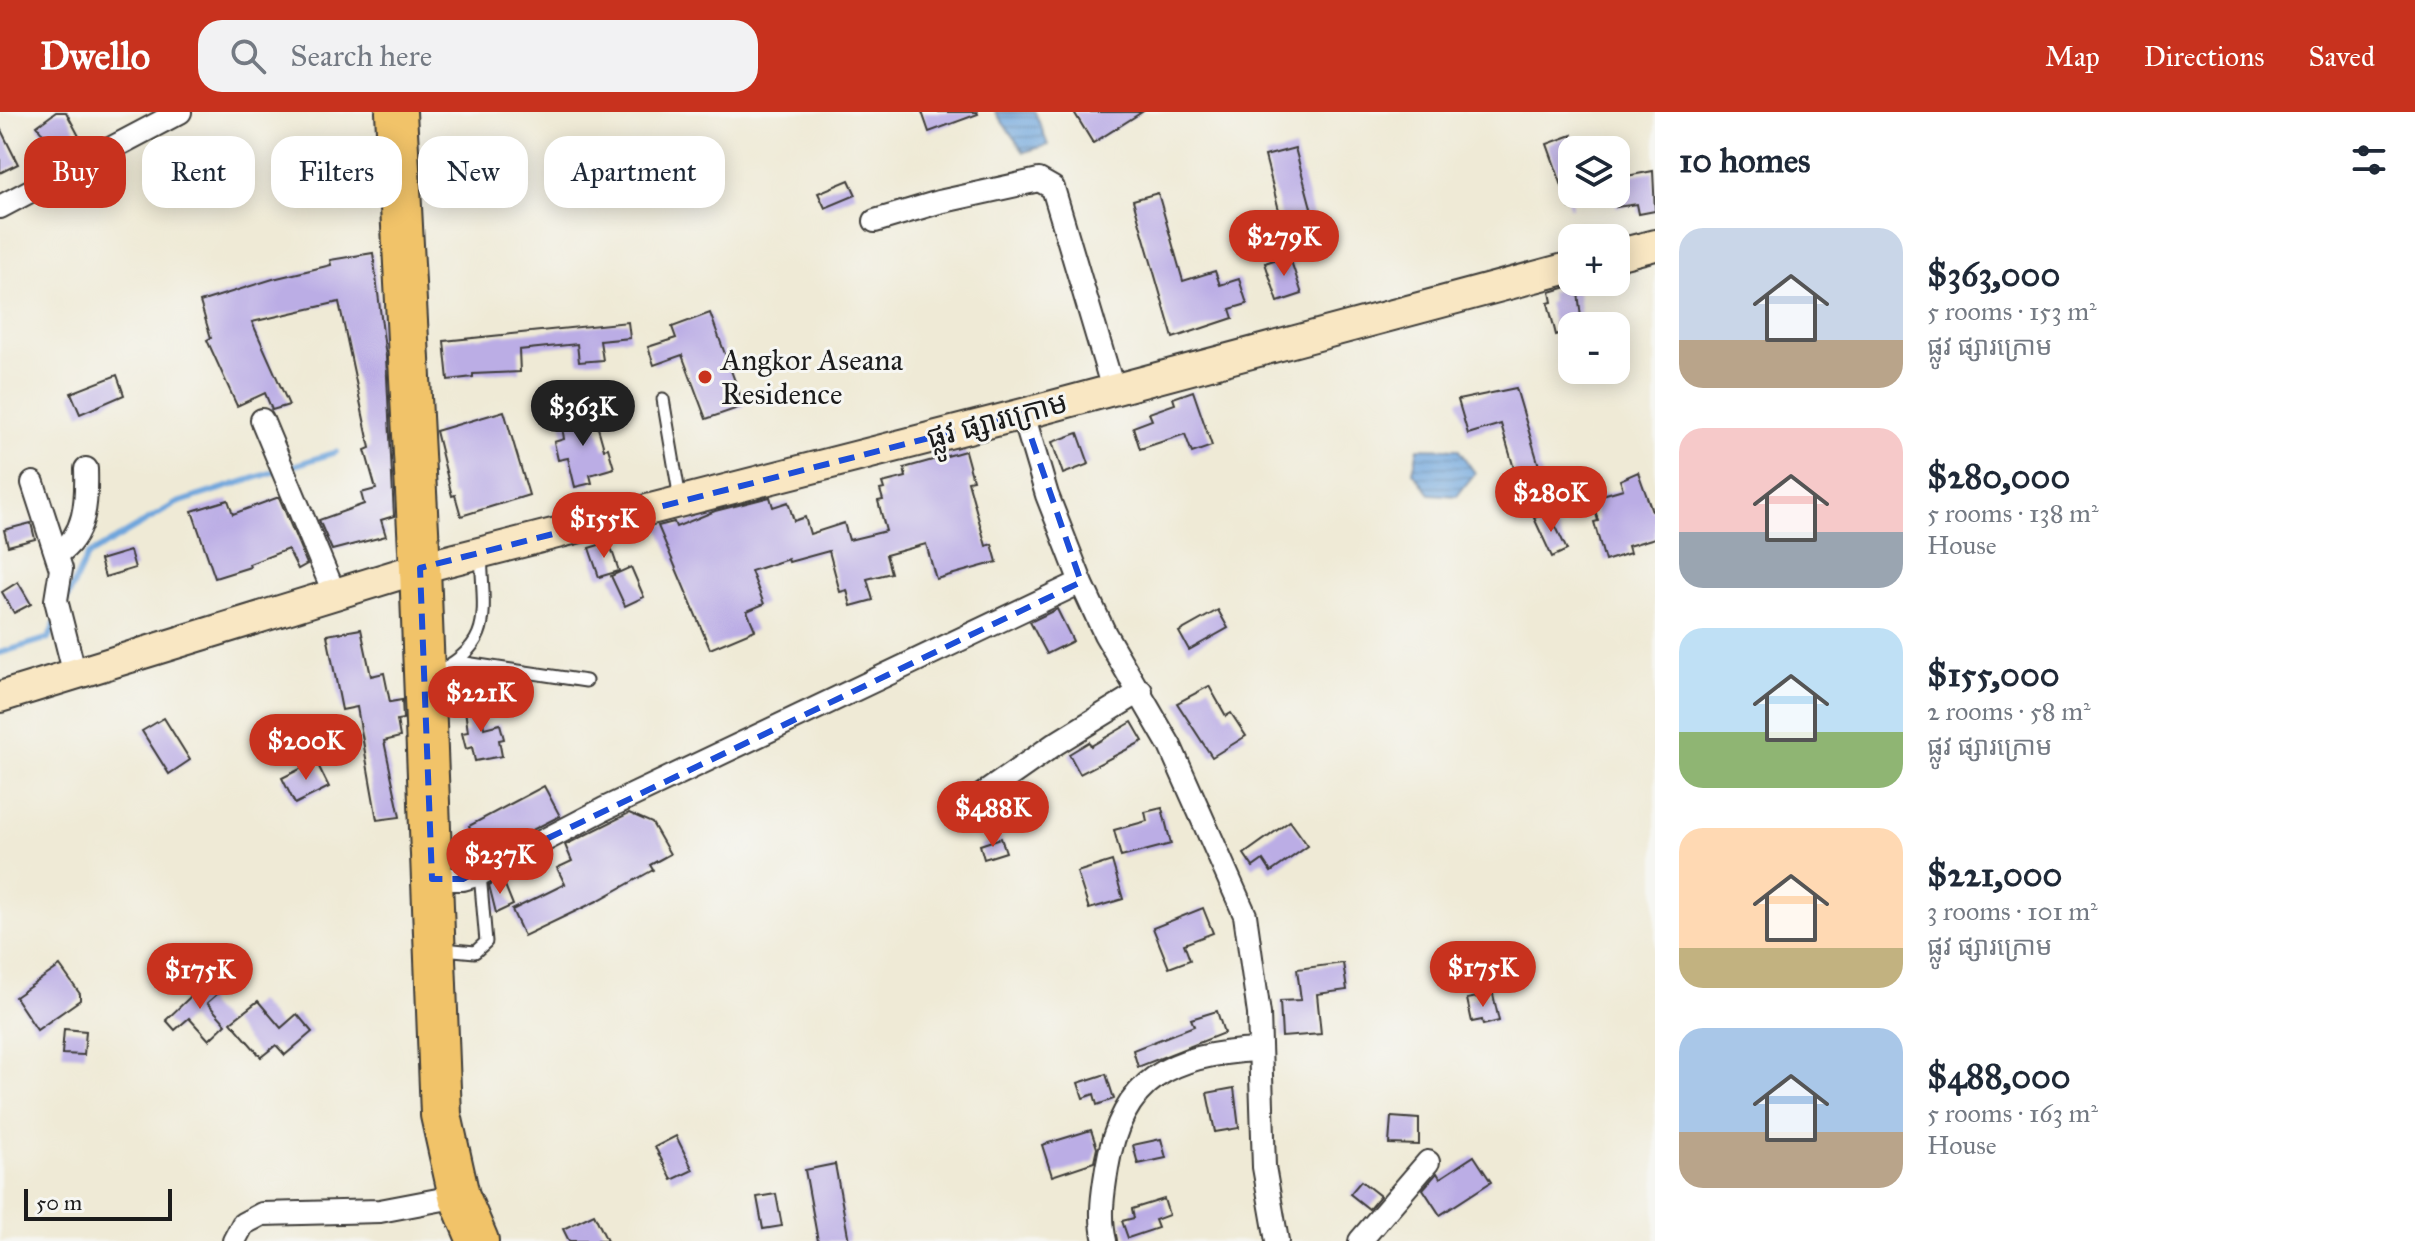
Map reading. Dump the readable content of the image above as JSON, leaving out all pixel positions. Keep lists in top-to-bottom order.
{
  "streets": {
    "main road": ["ផ្លូវ ផ្សារក្រោម"]
  },
  "places": ["Angkor Aseana Residence"],
  "scale_bar": "50 m",
  "page": {
    "header": "Dwello",
    "search": "Search here",
    "nav": ["Map", "Directions", "Saved"],
    "heading": "10 homes",
    "map_buttons": ["+", "−"],
    "chip": [
      "Buy",
      "Rent",
      "Filters",
      "New",
      "Apartment"
    ],
    "list": [
      {
        "name": "$363,000",
        "note": "5 rooms · 153 m² · ផ្លូវ ផ្សារក្រោម"
      },
      {
        "name": "$280,000",
        "note": "5 rooms · 138 m² · House"
      },
      {
        "name": "$155,000",
        "note": "2 rooms · 58 m² · ផ្លូវ ផ្សារក្រោម"
      },
      {
        "name": "$221,000",
        "note": "3 rooms · 101 m² · ផ្លូវ ផ្សារក្រោម"
      },
      {
        "name": "$488,000",
        "note": "5 rooms · 163 m² · House"
      }
    ],
    "price": [
      "$279K",
      "$363K",
      "$280K",
      "$155K",
      "$221K",
      "$200K",
      "$488K",
      "$237K",
      "$175K",
      "$175K"
    ],
    "scale": "50 m"
  }
}
